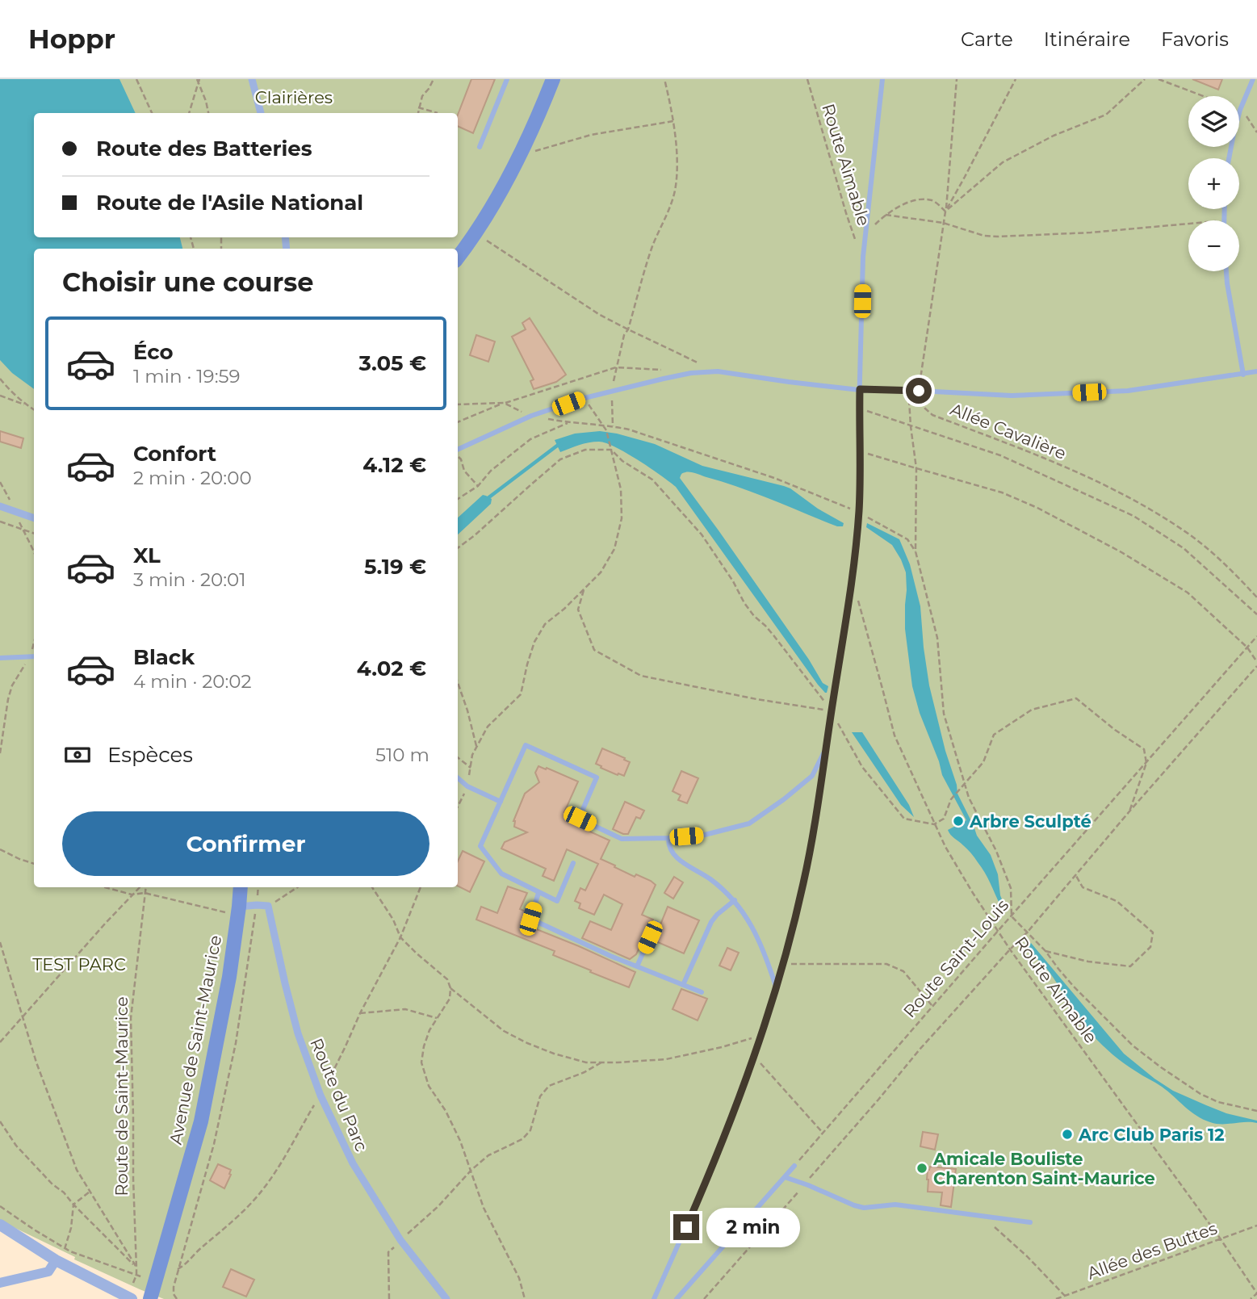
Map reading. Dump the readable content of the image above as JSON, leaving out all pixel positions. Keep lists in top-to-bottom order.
{
  "streets": {
    "main road": ["Avenue de Saint-Maurice"],
    "street": ["Route du Parc"],
    "path": [
      "Route Aimable",
      "Allée Cavalière",
      "Route Saint-Louis",
      "Route de Saint-Maurice",
      "Allée des Buttes"
    ]
  },
  "crossings": [
    ["Route Aimable", "Route Saint-Louis"],
    ["Route Aimable", "Allée des Buttes"]
  ],
  "parks": ["Clairières", "TEST PARC"],
  "places": ["Arbre Sculpté", "Arc Club Paris 12", "Amicale Bouliste Charenton Saint-Maurice"],
  "page": {
    "header": "Hoppr",
    "nav": ["Carte", "Itinéraire", "Favoris"],
    "map_buttons": ["+", "−"],
    "banner": ["Route des Batteries", "Route de l'Asile National"],
    "heading": "Choisir une course",
    "list": [
      {
        "name": "Éco",
        "note": "1 min · 19:59",
        "value": "3.05 €"
      },
      {
        "name": "Confort",
        "note": "2 min · 20:00",
        "value": "4.12 €"
      },
      {
        "name": "XL",
        "note": "3 min · 20:01",
        "value": "5.19 €"
      },
      {
        "name": "Black",
        "note": "4 min · 20:02",
        "value": "4.02 €"
      }
    ],
    "pay": ["Espèces", "510 m"],
    "buttons": "Confirmer",
    "bubble": "2 min"
  }
}
